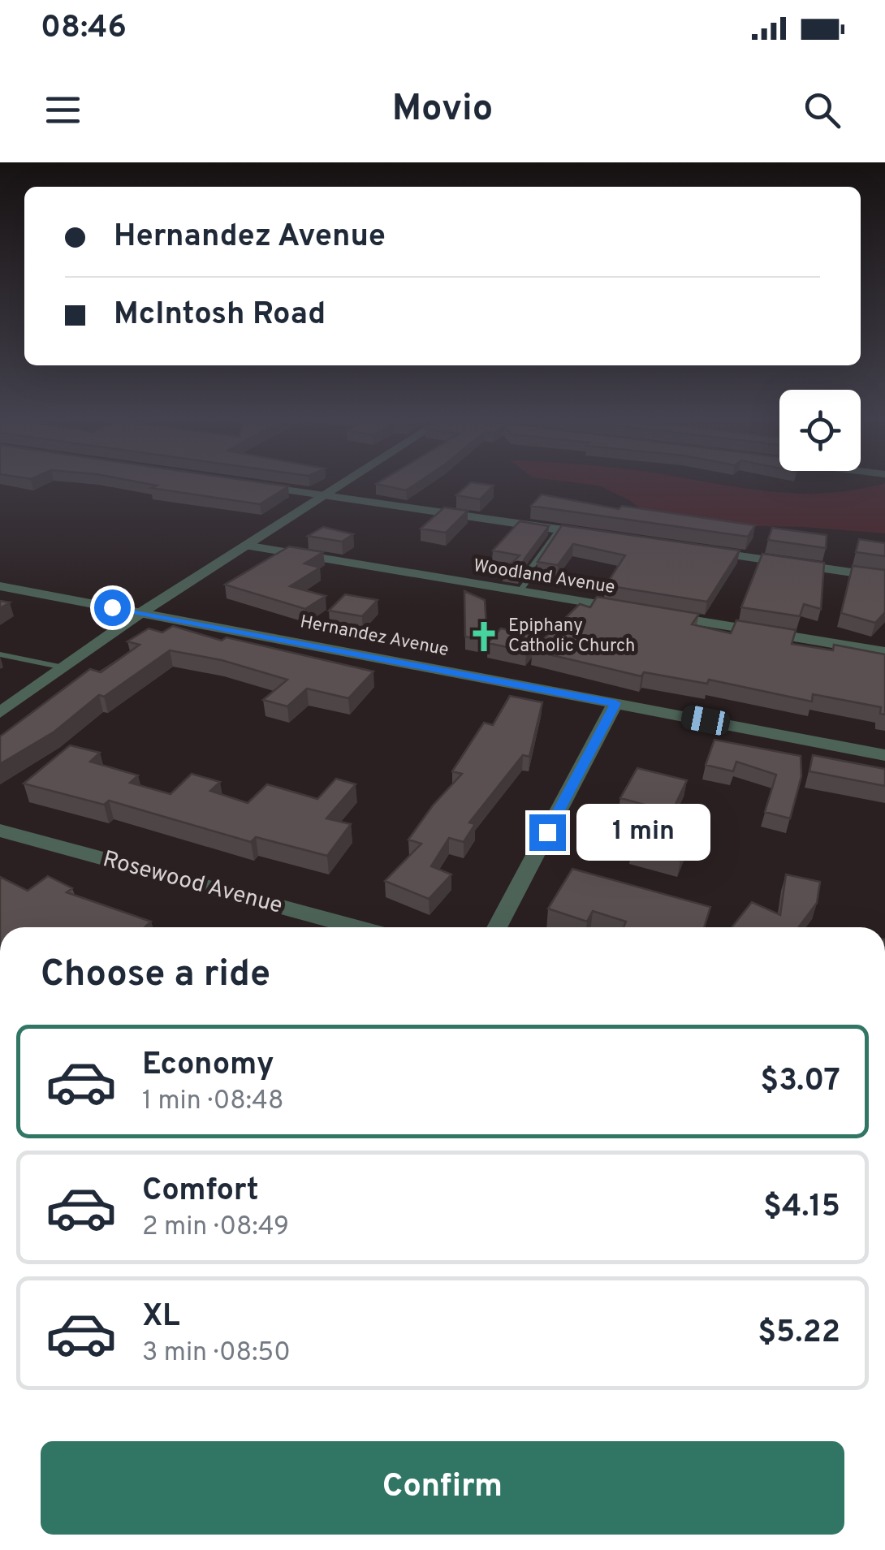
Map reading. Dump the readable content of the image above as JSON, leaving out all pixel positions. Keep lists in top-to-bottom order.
{
  "streets": {
    "street": ["Woodland Avenue", "Hernandez Avenue", "Rosewood Avenue"]
  },
  "places": {
    "church": ["Epiphany Catholic Church"]
  },
  "page": {
    "status": "08:46",
    "header": "Movio",
    "banner": ["Hernandez Avenue", "McIntosh Road"],
    "bubble": "1 min",
    "heading": "Choose a ride",
    "list": [
      {
        "name": "Economy",
        "note": "1 min · 08:48",
        "value": "$3.07"
      },
      {
        "name": "Comfort",
        "note": "2 min · 08:49",
        "value": "$4.15"
      },
      {
        "name": "XL",
        "note": "3 min · 08:50",
        "value": "$5.22"
      }
    ],
    "buttons": "Confirm"
  }
}
